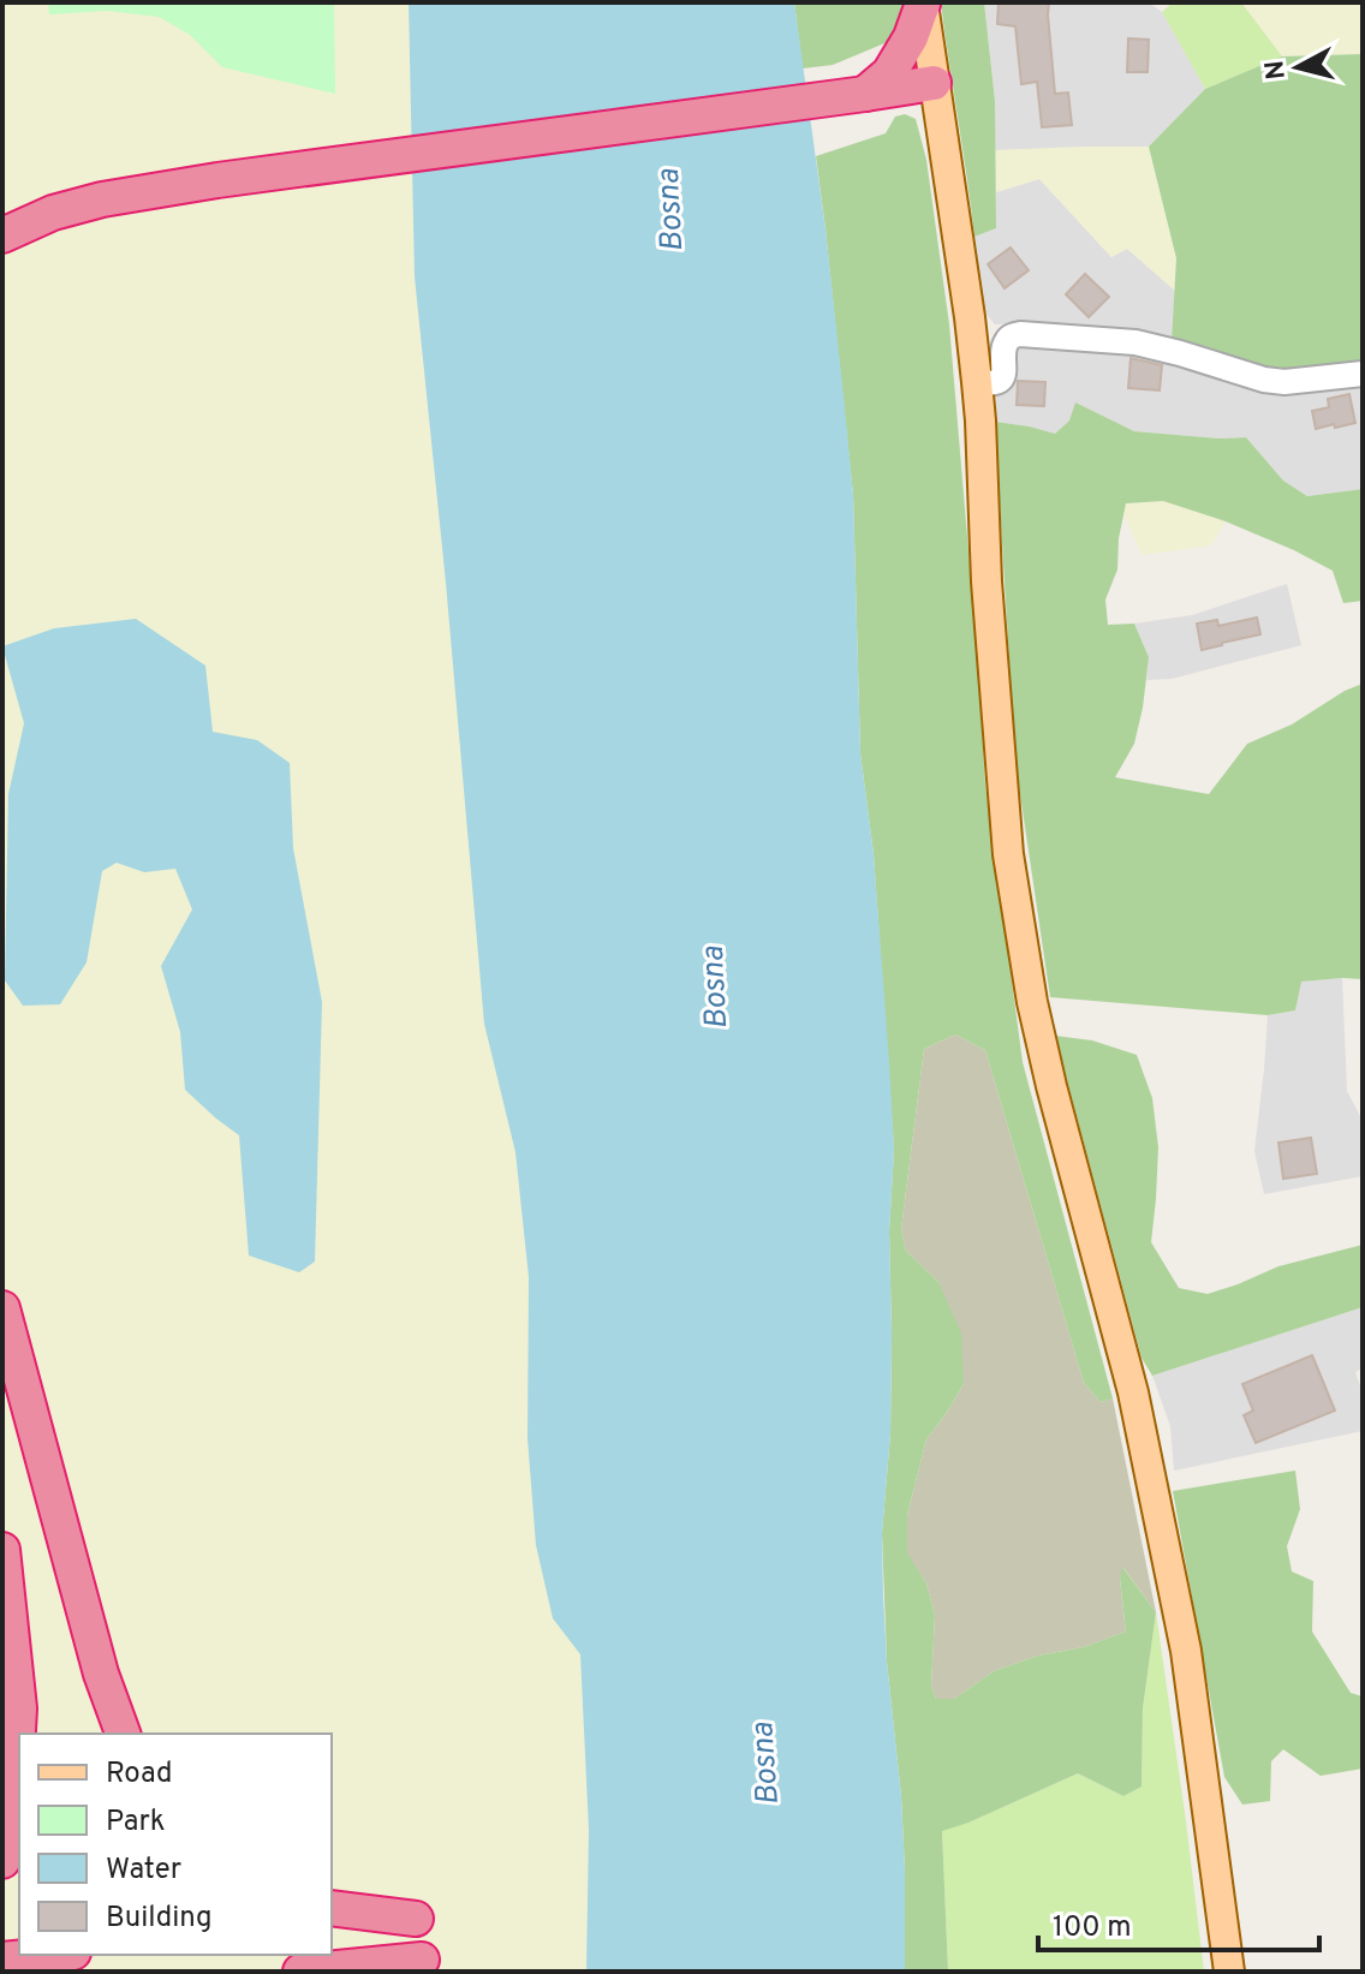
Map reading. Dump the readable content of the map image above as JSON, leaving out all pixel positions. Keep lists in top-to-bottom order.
{
  "water": ["Bosna"],
  "legend": [
    "Road",
    "Park",
    "Water",
    "Building"
  ],
  "scale_bar": "100 m",
  "north": "left"
}
